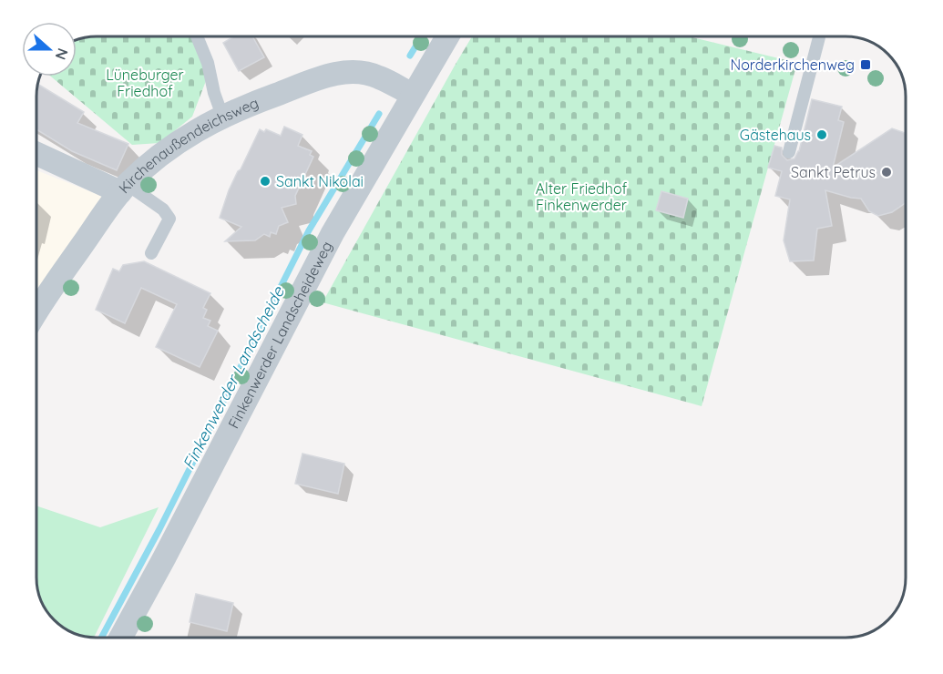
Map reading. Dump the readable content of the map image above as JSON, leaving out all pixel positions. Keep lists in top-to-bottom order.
{
  "streets": {
    "street": ["Kirchenaußendeichsweg", "Finkenwerder Landscheideweg"]
  },
  "crossings": [
    ["Kirchenaußendeichsweg", "Finkenwerder Landscheideweg"]
  ],
  "water": ["Finkenwerder Landscheide"],
  "parks": ["Lüneburger Friedhof", "Alter Friedhof Finkenwerder"],
  "places": {
    "transit": ["Norderkirchenweg"],
    "other": ["Gästehaus", "Sankt Petrus", "Sankt Nikolai"]
  },
  "north": "right"
}
